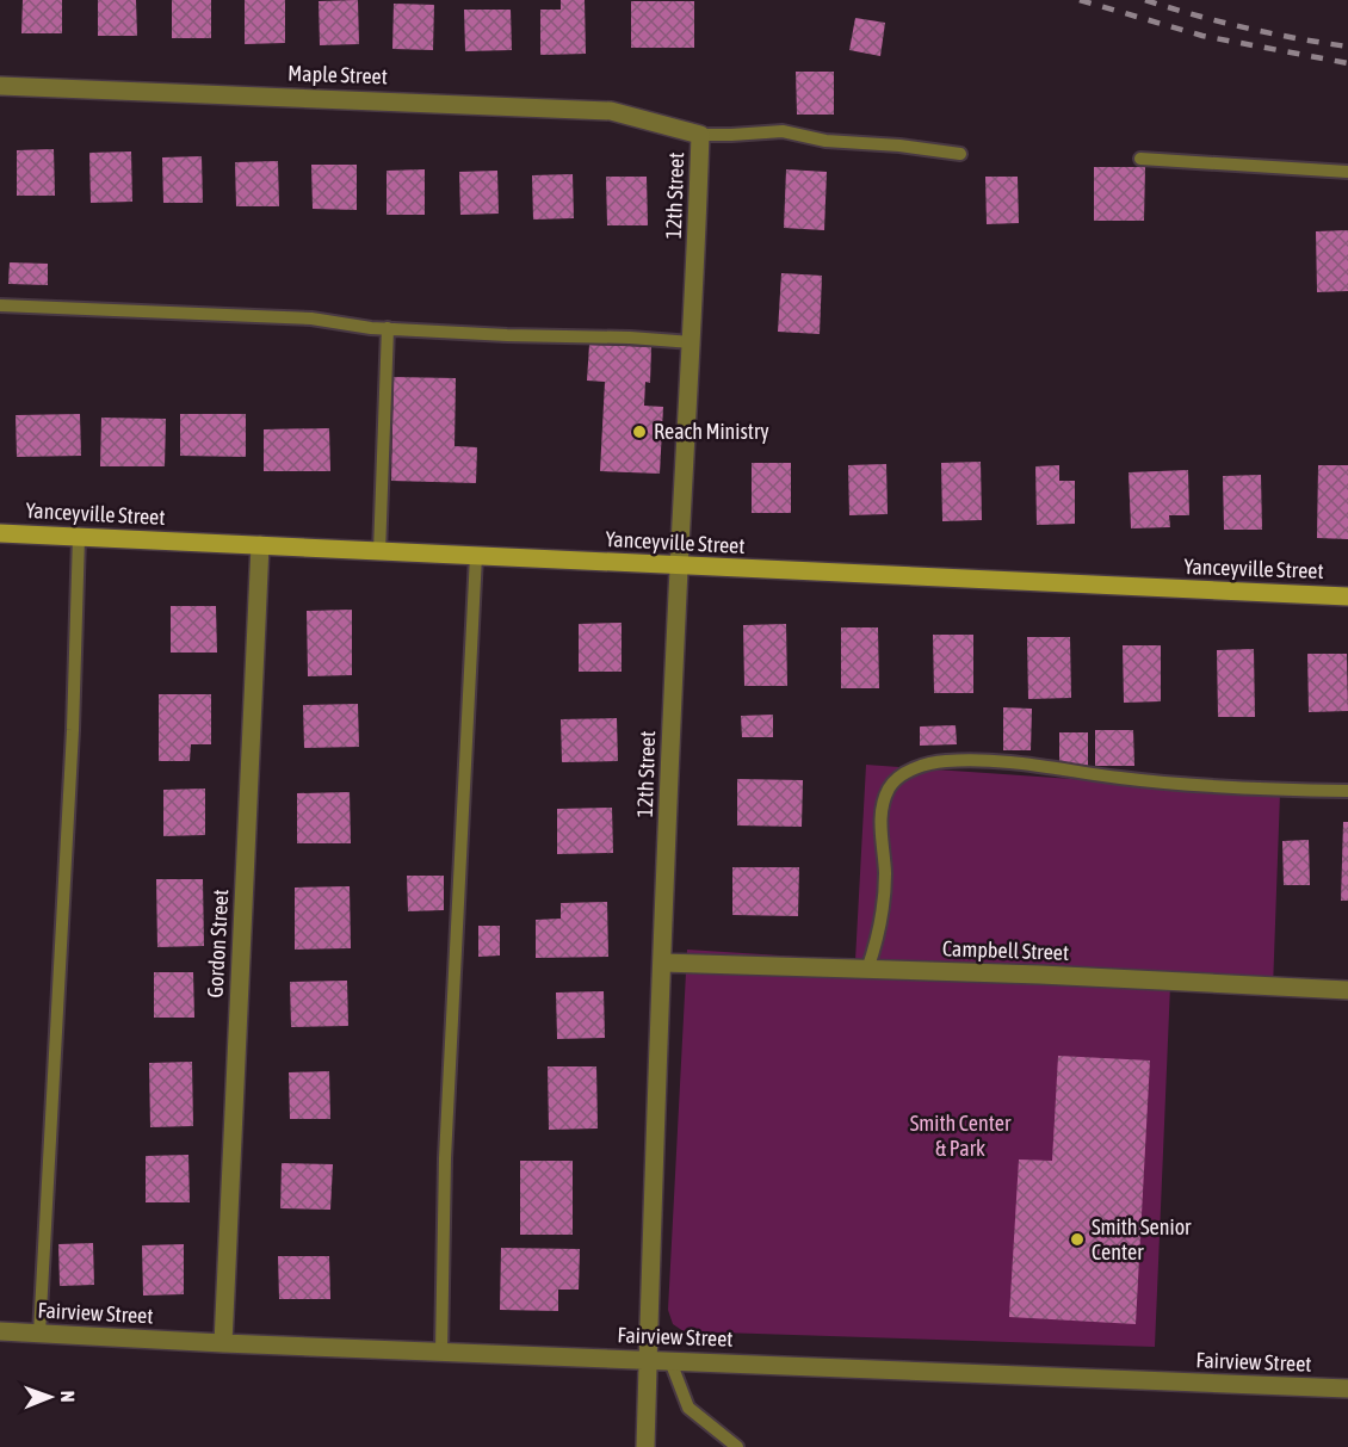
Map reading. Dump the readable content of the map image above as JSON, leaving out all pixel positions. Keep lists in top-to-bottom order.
{
  "streets": {
    "main road": ["Yanceyville Street"],
    "street": [
      "Maple Street",
      "12th Street",
      "Gordon Street",
      "Campbell Street",
      "Fairview Street"
    ]
  },
  "crossings": [
    ["Maple Street", "12th Street"],
    ["12th Street", "Yanceyville Street"],
    ["12th Street", "Campbell Street"],
    ["12th Street", "Fairview Street"],
    ["Yanceyville Street", "Gordon Street"],
    ["Gordon Street", "Fairview Street"]
  ],
  "parks": ["Smith Center & Park"],
  "places": ["Reach Ministry", "Smith Senior Center"],
  "north": "right"
}
